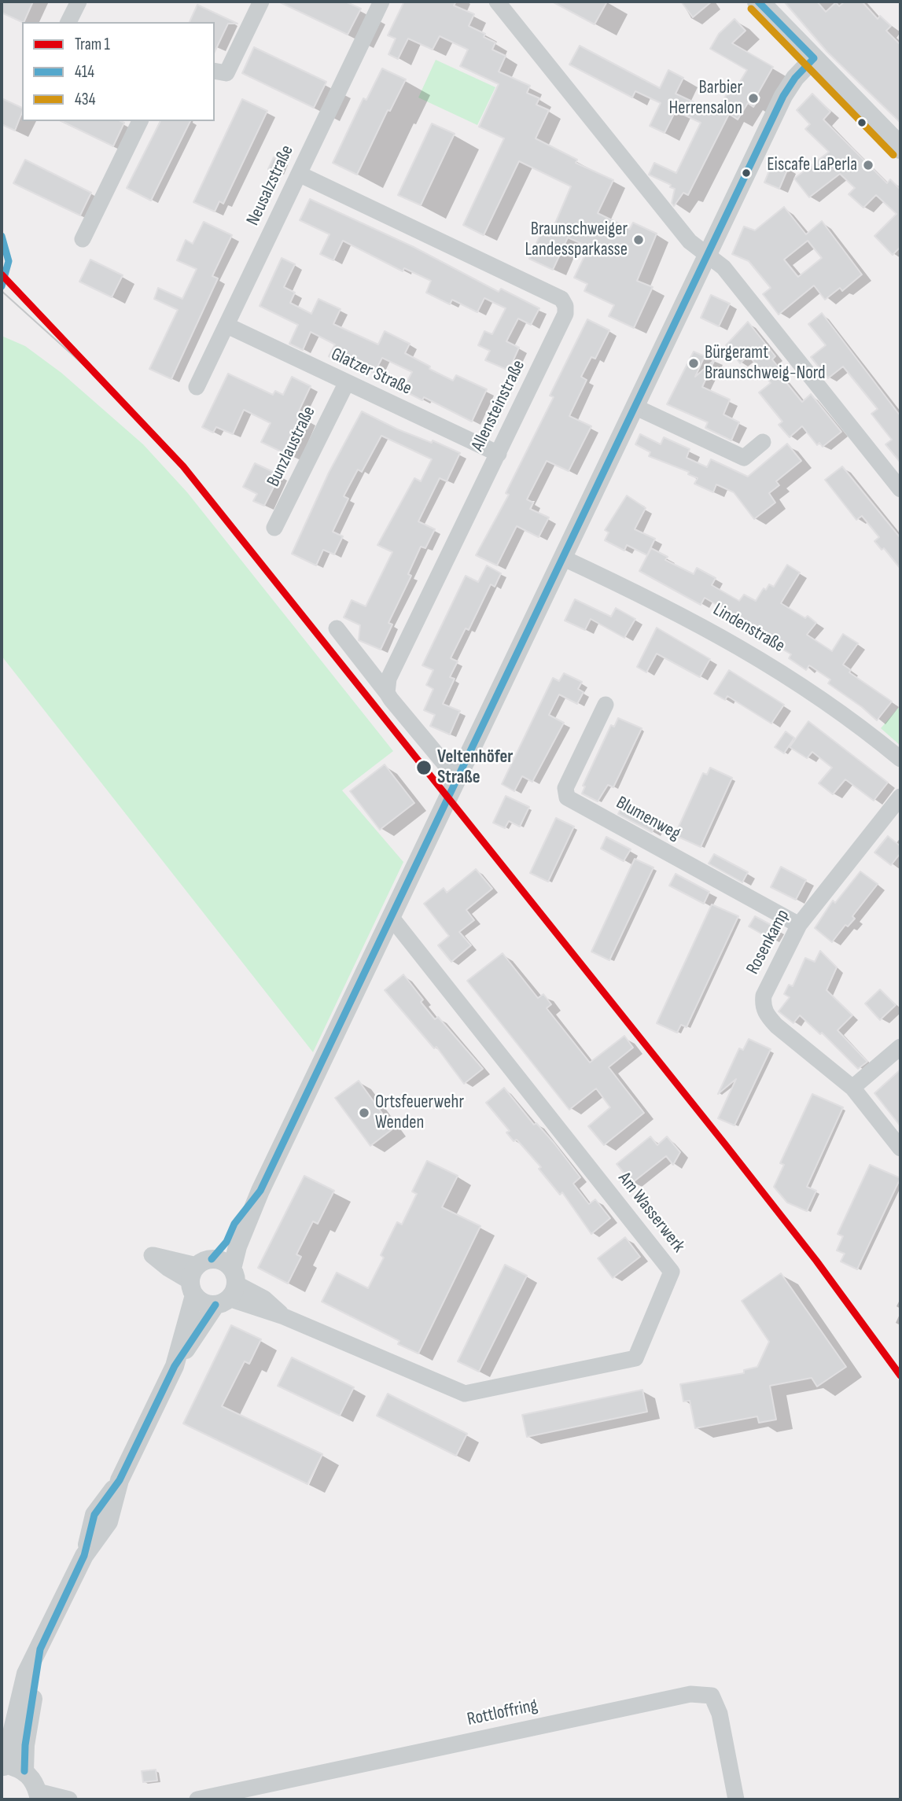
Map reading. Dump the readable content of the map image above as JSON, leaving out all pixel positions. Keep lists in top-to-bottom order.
{
  "streets": {
    "street": [
      "Neusalzstraße",
      "Glatzer Straße",
      "Allensteinstraße",
      "Bunzlaustraße",
      "Lindenstraße",
      "Blumenweg",
      "Rosenkamp",
      "Am Wasserwerk",
      "Rottloffring"
    ]
  },
  "crossings": [
    ["Neusalzstraße", "Glatzer Straße"],
    ["Neusalzstraße", "Allensteinstraße"],
    ["Glatzer Straße", "Allensteinstraße"],
    ["Glatzer Straße", "Bunzlaustraße"],
    ["Blumenweg", "Rosenkamp"]
  ],
  "places": [
    "Barbier Herrensalon",
    "Eiscafe LaPerla",
    "Braunschweiger Landessparkasse",
    "Bürgeramt Braunschweig-Nord",
    "Veltenhöfer Straße",
    "Ortsfeuerwehr Wenden"
  ],
  "lines": ["transit line 414", "transit line 434", "tram line 1"],
  "legend": ["Tram 1", "414", "434"]
}
